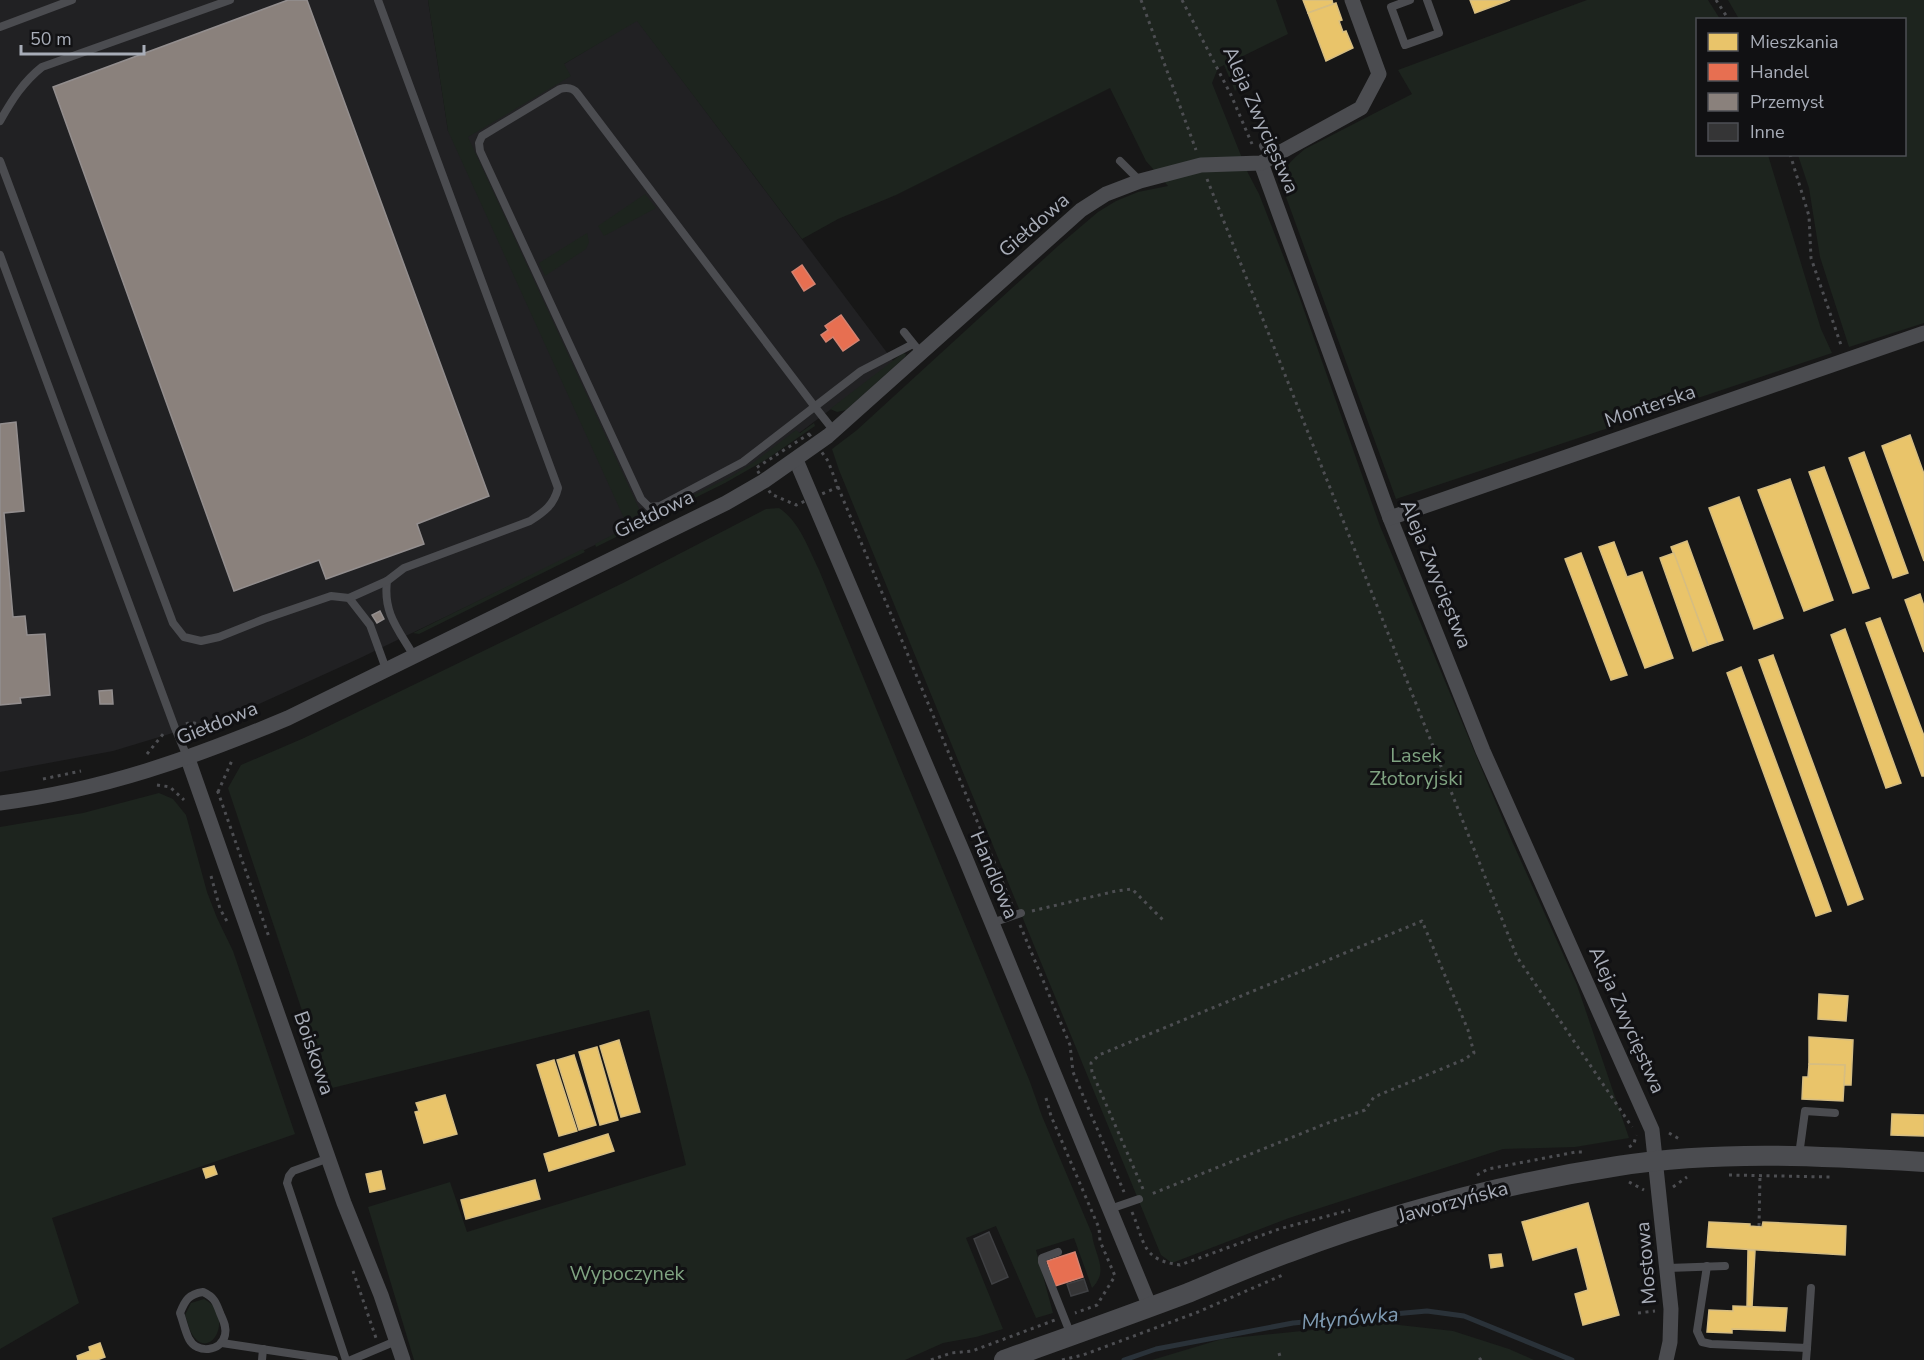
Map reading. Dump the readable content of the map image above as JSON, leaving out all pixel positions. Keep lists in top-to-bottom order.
{
  "streets": {
    "street": [
      "Aleja Zwycięstwa",
      "Giełdowa",
      "Monterska",
      "Handlowa",
      "Boiskowa",
      "Jaworzyńska",
      "Mostowa"
    ]
  },
  "crossings": [
    ["Aleja Zwycięstwa", "Giełdowa"],
    ["Aleja Zwycięstwa", "Monterska"],
    ["Aleja Zwycięstwa", "Jaworzyńska"],
    ["Aleja Zwycięstwa", "Mostowa"],
    ["Giełdowa", "Handlowa"],
    ["Giełdowa", "Boiskowa"],
    ["Handlowa", "Jaworzyńska"],
    ["Jaworzyńska", "Mostowa"]
  ],
  "water": ["Młynówka"],
  "parks": ["Lasek Złotoryjski", "Wypoczynek"],
  "legend": [
    "Mieszkania",
    "Handel",
    "Przemysł",
    "Inne"
  ],
  "scale_bar": "50 m"
}
